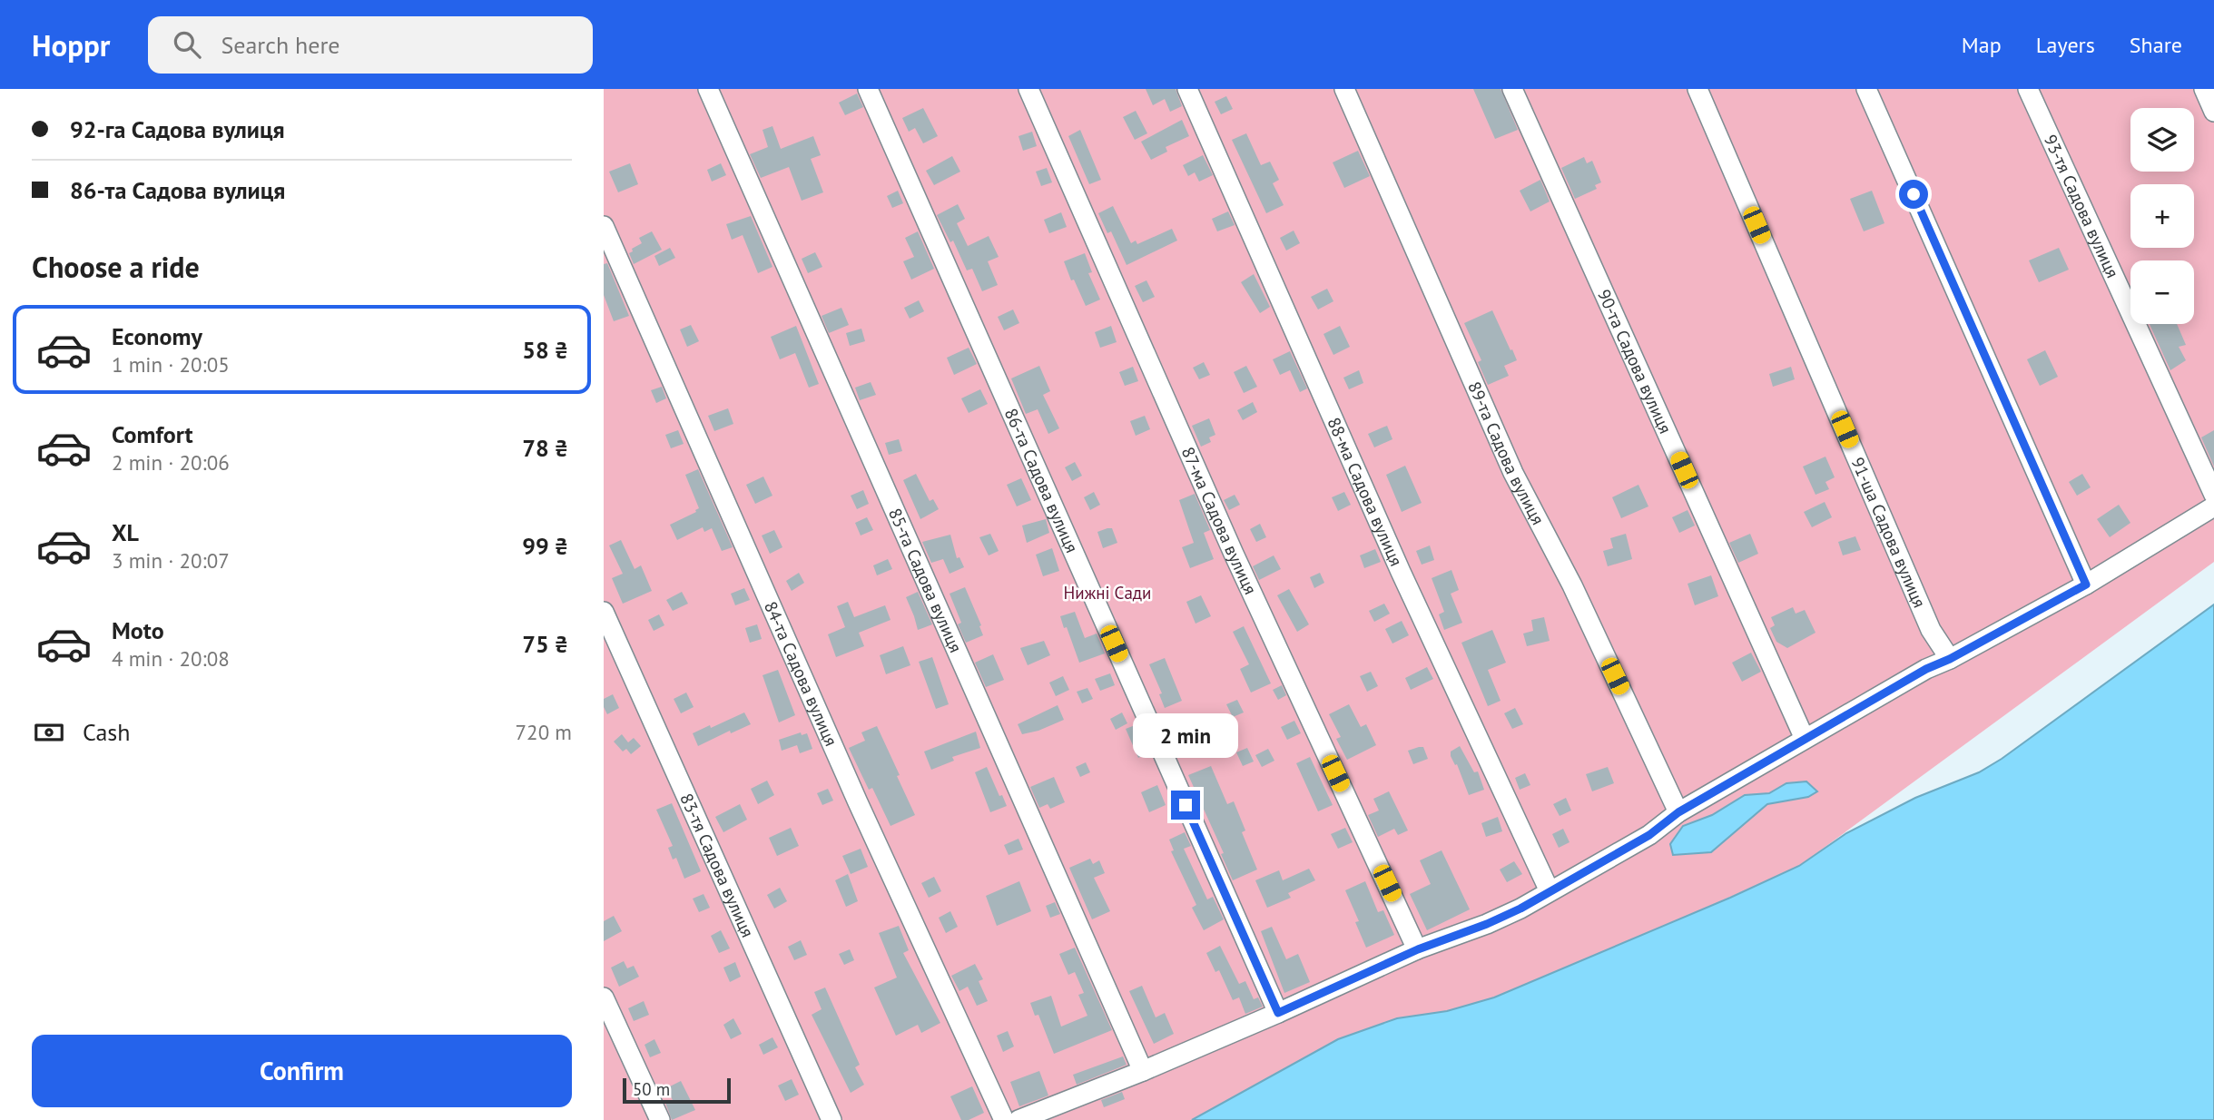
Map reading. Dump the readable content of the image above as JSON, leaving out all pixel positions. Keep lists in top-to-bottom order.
{
  "streets": {
    "street": [
      "93-тя Садова вулиця",
      "90-та Садова вулиця",
      "89-та Садова вулиця",
      "86-та Садова вулиця",
      "88-ма Садова вулиця",
      "87-ма Садова вулиця",
      "91-ша Садова вулиця",
      "85-та Садова вулиця",
      "84-та Садова вулиця",
      "83-тя Садова вулиця"
    ]
  },
  "parks": ["Нижні Сади"],
  "scale_bar": "50 m",
  "page": {
    "header": "Hoppr",
    "search": "Search here",
    "nav": ["Map", "Layers", "Share"],
    "banner": ["92-га Садова вулиця", "86-та Садова вулиця"],
    "map_buttons": ["+", "−"],
    "heading": "Choose a ride",
    "list": [
      {
        "name": "Economy",
        "note": "1 min · 20:05",
        "value": "58 ₴"
      },
      {
        "name": "Comfort",
        "note": "2 min · 20:06",
        "value": "78 ₴"
      },
      {
        "name": "XL",
        "note": "3 min · 20:07",
        "value": "99 ₴"
      },
      {
        "name": "Moto",
        "note": "4 min · 20:08",
        "value": "75 ₴"
      }
    ],
    "pay": ["Cash", "720 m"],
    "bubble": "2 min",
    "buttons": "Confirm",
    "scale": "50 m"
  }
}
